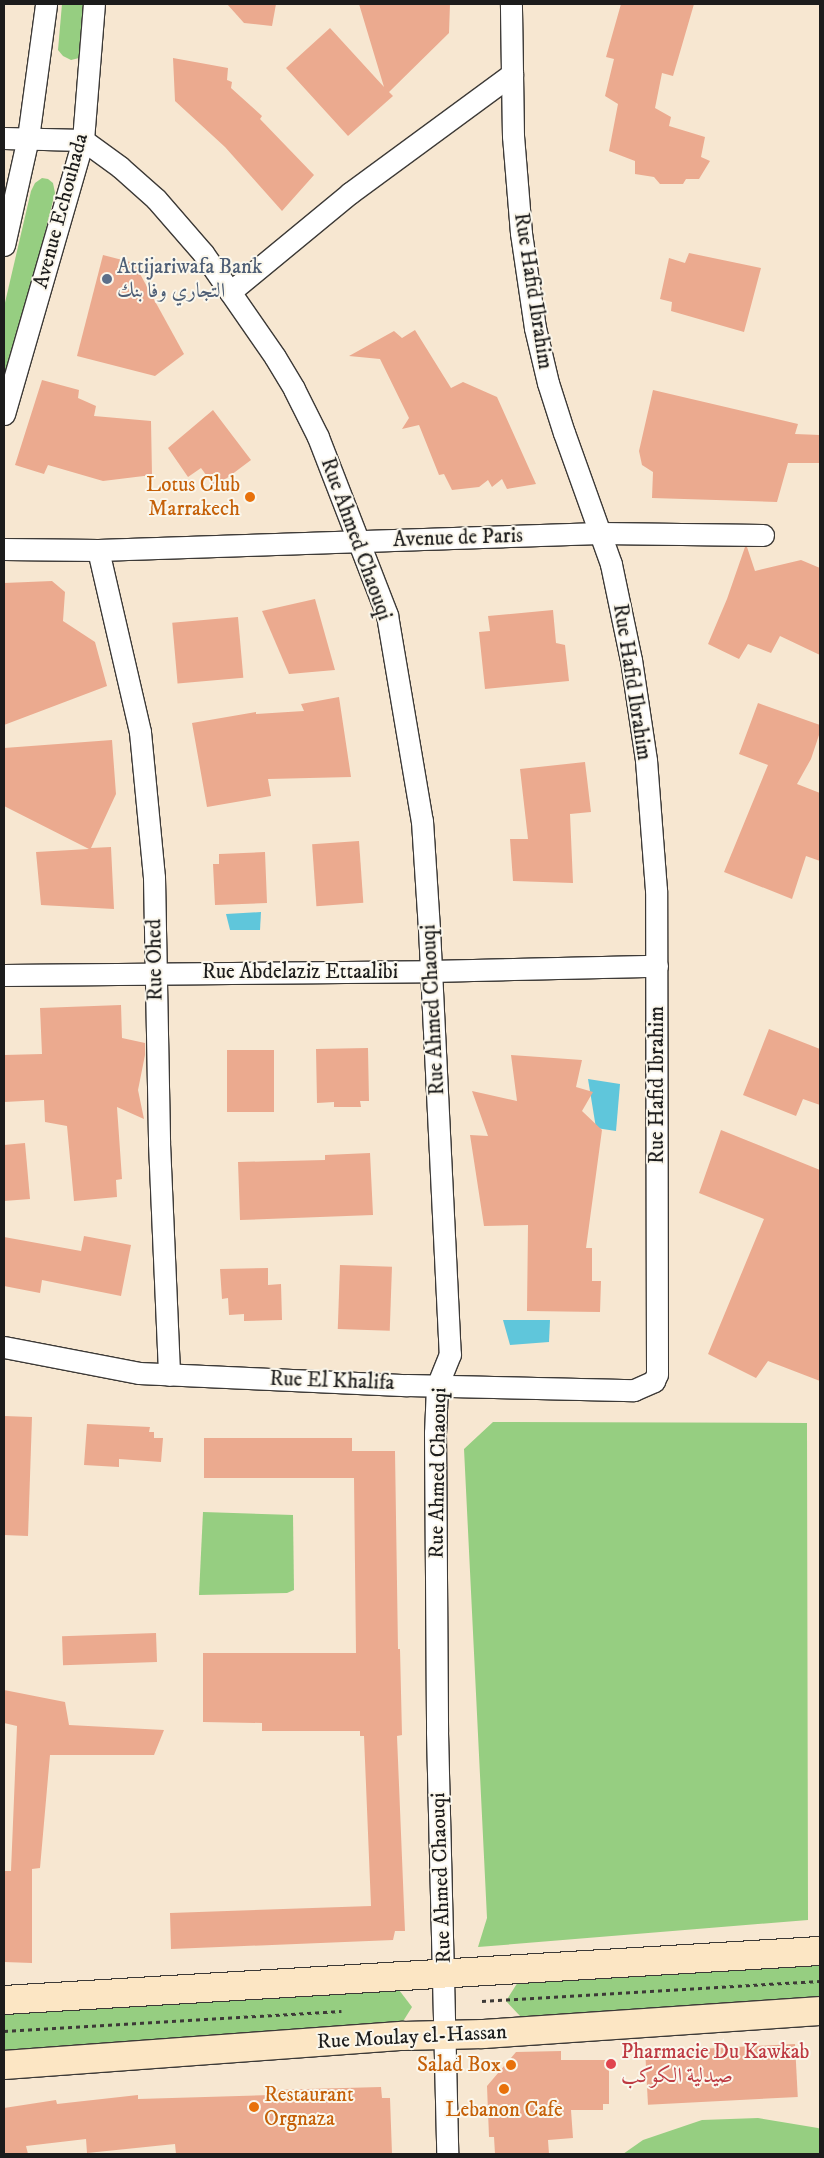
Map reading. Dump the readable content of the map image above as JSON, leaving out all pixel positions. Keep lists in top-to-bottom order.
{
  "streets": {
    "street": [
      "Avenue Echouhada",
      "Rue Hafid Ibrahim",
      "Avenue de Paris",
      "Rue Ahmed Chaouqi",
      "Rue Ohed",
      "Rue Abdelaziz Ettaalibi",
      "Rue El Khalifa",
      "Rue Moulay el-Hassan"
    ]
  },
  "crossings": [
    ["Avenue Echouhada", "Rue Ahmed Chaouqi"],
    ["Rue Hafid Ibrahim", "Avenue de Paris"],
    ["Rue Hafid Ibrahim", "Rue Abdelaziz Ettaalibi"],
    ["Rue Hafid Ibrahim", "Rue El Khalifa"],
    ["Avenue de Paris", "Rue Ahmed Chaouqi"],
    ["Avenue de Paris", "Rue Ohed"],
    ["Rue Ahmed Chaouqi", "Rue Abdelaziz Ettaalibi"],
    ["Rue Ahmed Chaouqi", "Rue El Khalifa"],
    ["Rue Ahmed Chaouqi", "Rue Moulay el-Hassan"],
    ["Rue Ohed", "Rue Abdelaziz Ettaalibi"],
    ["Rue Ohed", "Rue El Khalifa"]
  ],
  "places": [
    "Attijariwafa Bank التجاري وفا بنك",
    "Lotus Club Marrakech",
    "Pharmacie Du Kawkab صيدلية الكوكب",
    "Salad Box",
    "Lebanon Cafe",
    "Restaurant Orgnaza"
  ]
}
